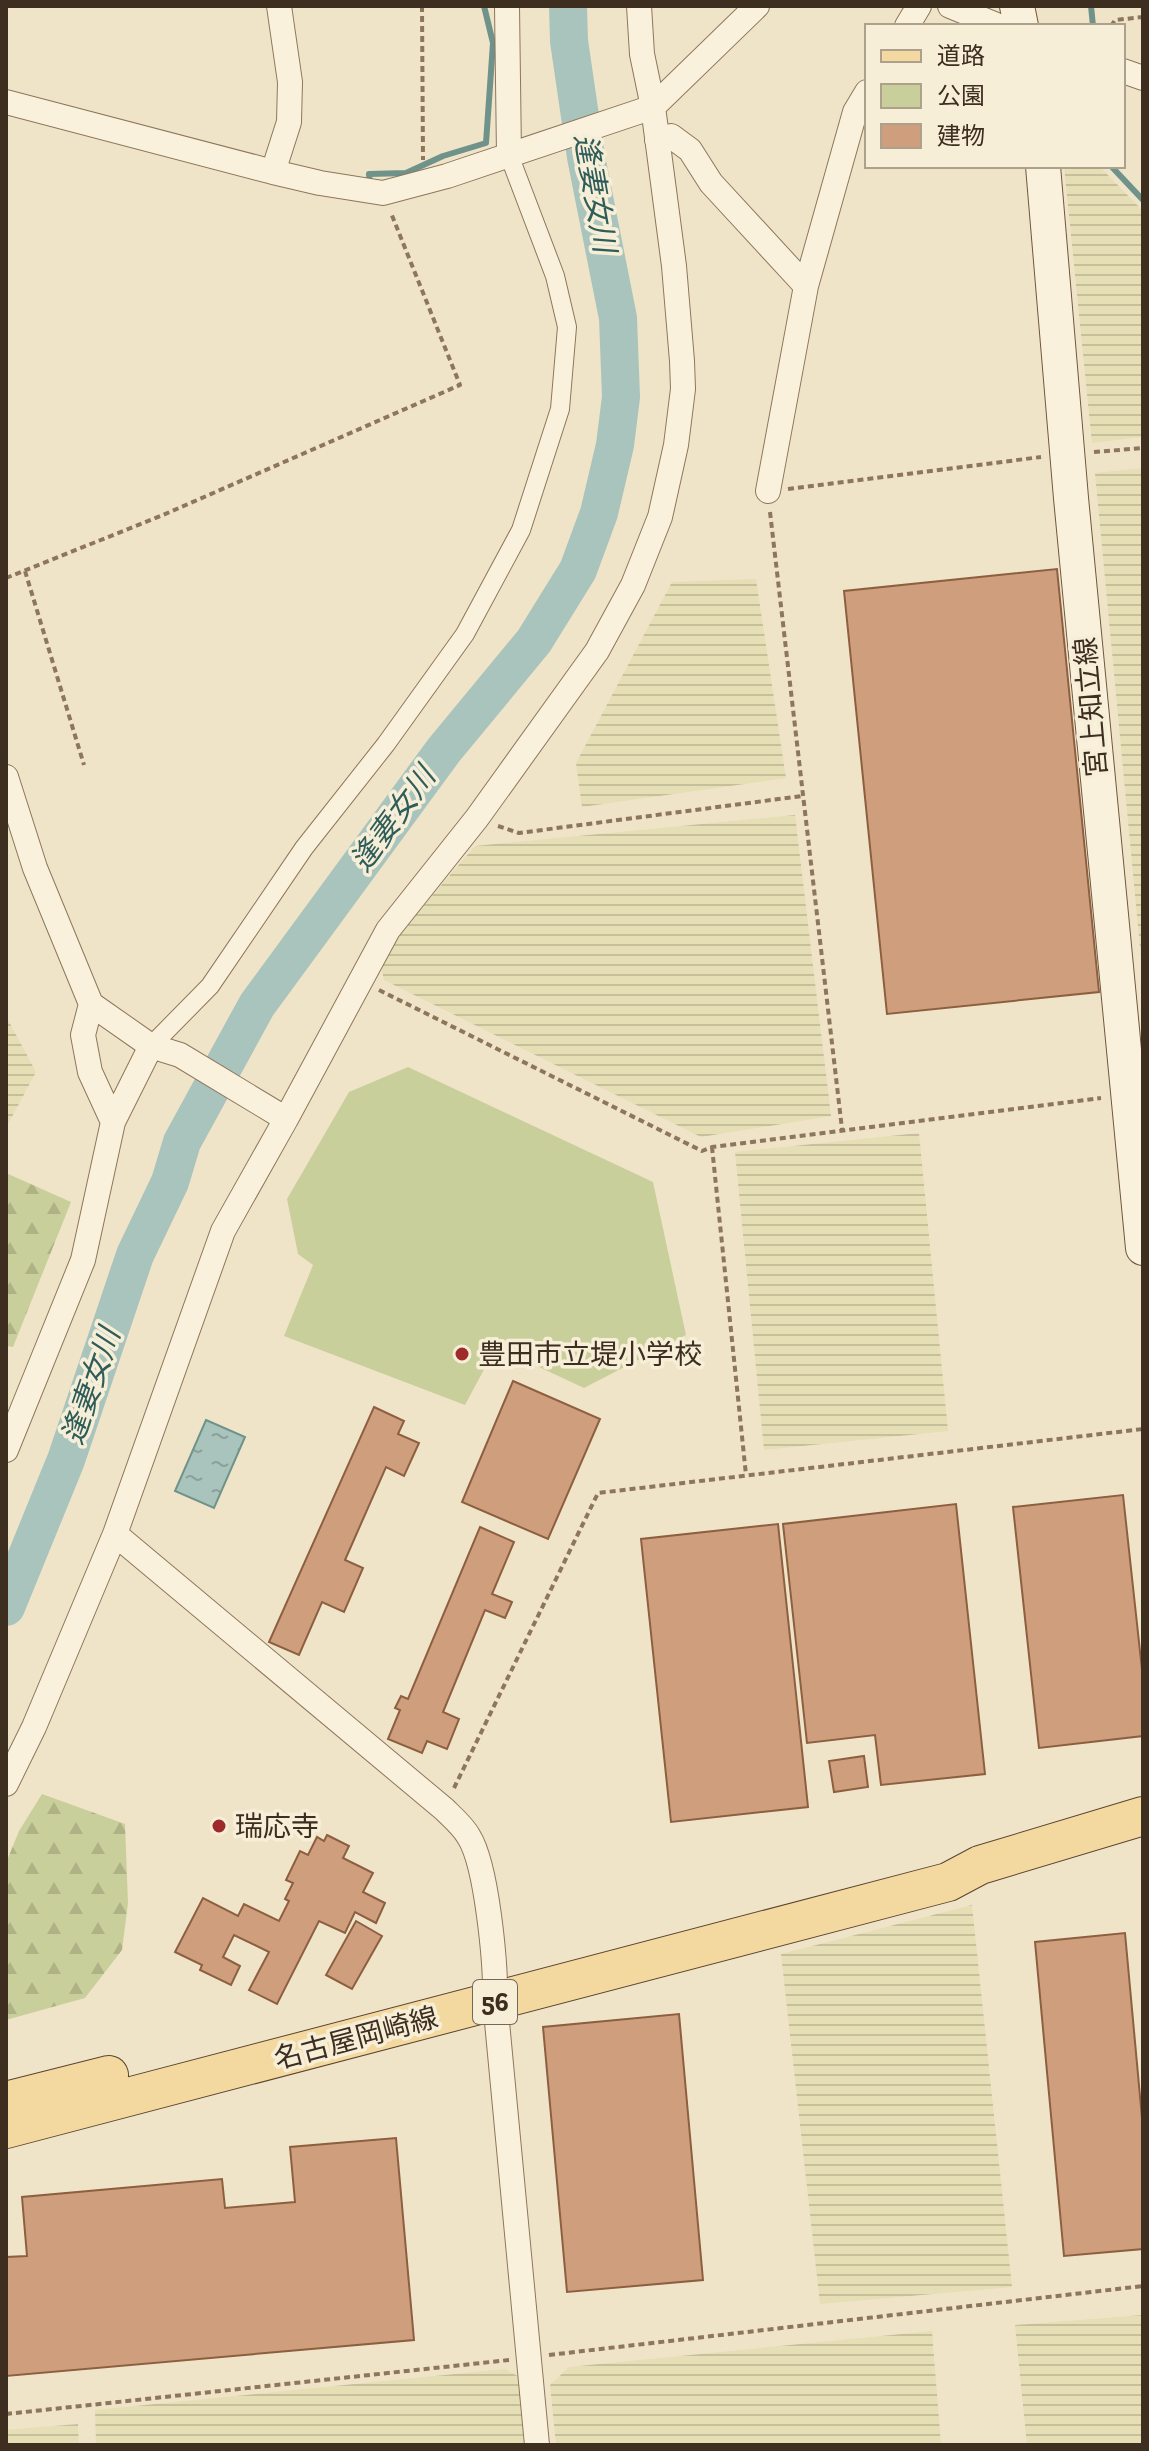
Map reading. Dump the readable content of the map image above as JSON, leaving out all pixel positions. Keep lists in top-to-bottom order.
{
  "streets": {
    "main road": ["宮上知立線", "56", "名古屋岡崎線"]
  },
  "water": ["逢妻女川"],
  "places": ["豊田市立堤小学校", "瑞応寺"],
  "legend": ["道路", "公園", "建物"]
}
